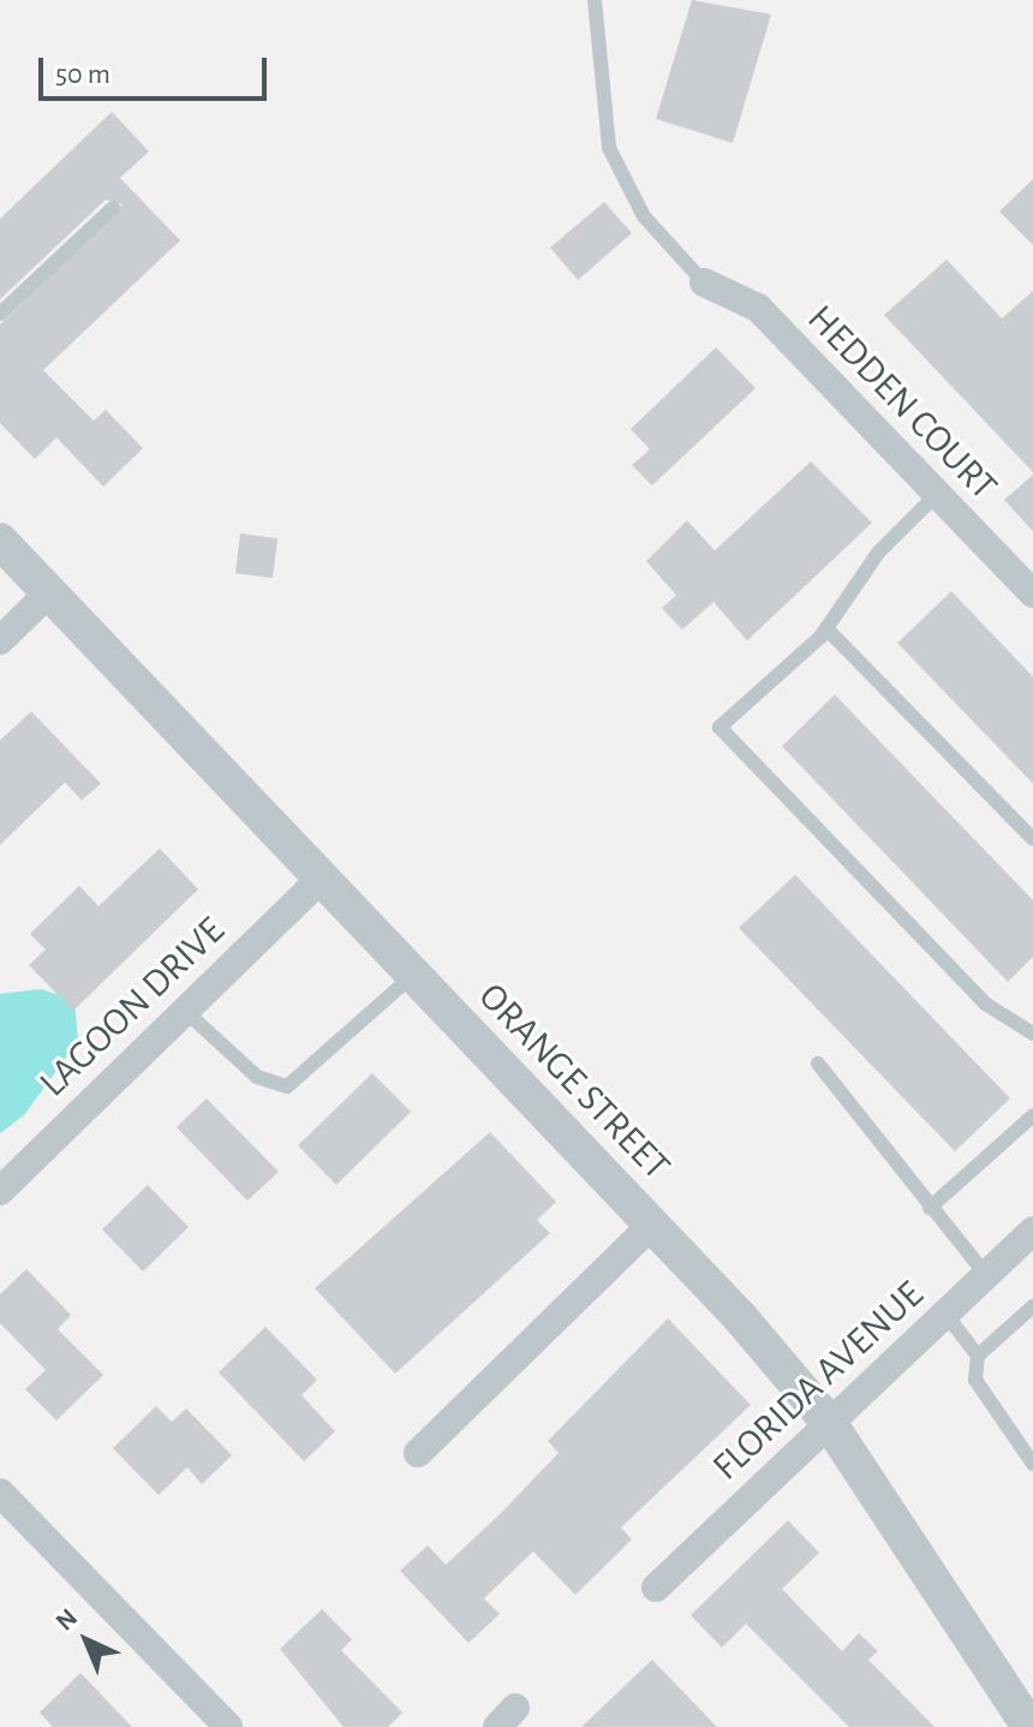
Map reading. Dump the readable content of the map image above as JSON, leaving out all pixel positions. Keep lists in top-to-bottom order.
{
  "streets": {
    "street": [
      "HEDDEN COURT",
      "LAGOON DRIVE",
      "ORANGE STREET",
      "FLORIDA AVENUE"
    ]
  },
  "crossings": [
    ["LAGOON DRIVE", "ORANGE STREET"],
    ["ORANGE STREET", "FLORIDA AVENUE"]
  ],
  "scale_bar": "50 m",
  "north": "top left"
}
